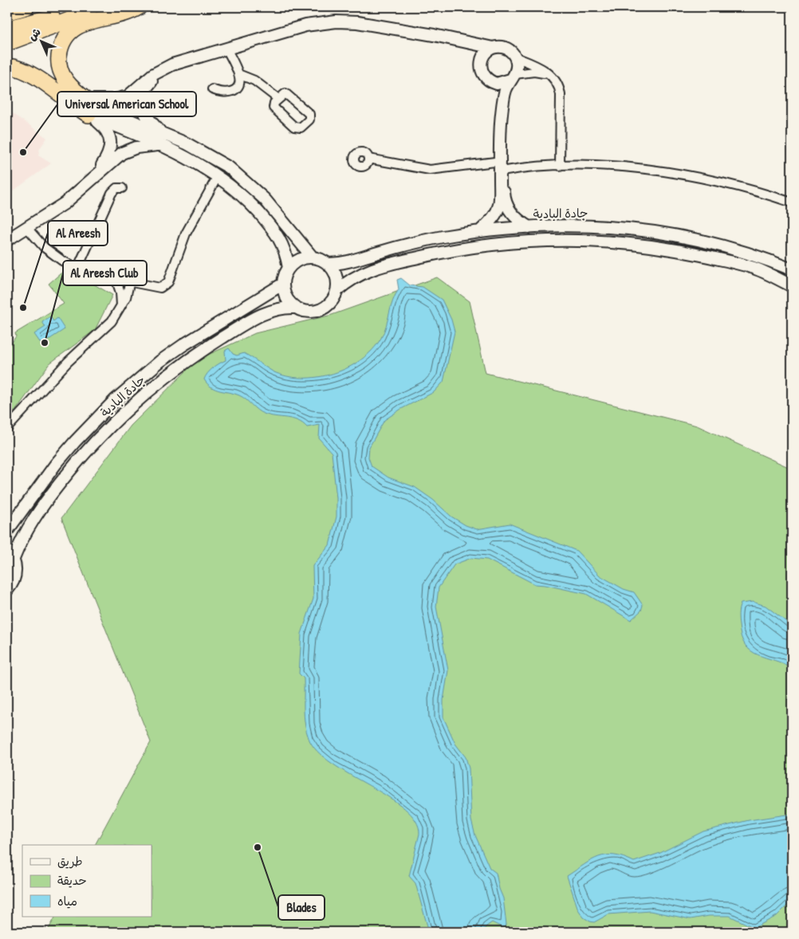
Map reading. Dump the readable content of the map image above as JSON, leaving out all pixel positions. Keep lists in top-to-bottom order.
{
  "streets": {
    "street": ["جادة البادية"]
  },
  "places": [
    "Universal American School",
    "Al Areesh",
    "Al Areesh Club",
    "Blades"
  ],
  "legend": ["طريق", "حديقة", "مياه"],
  "north": "top left"
}
